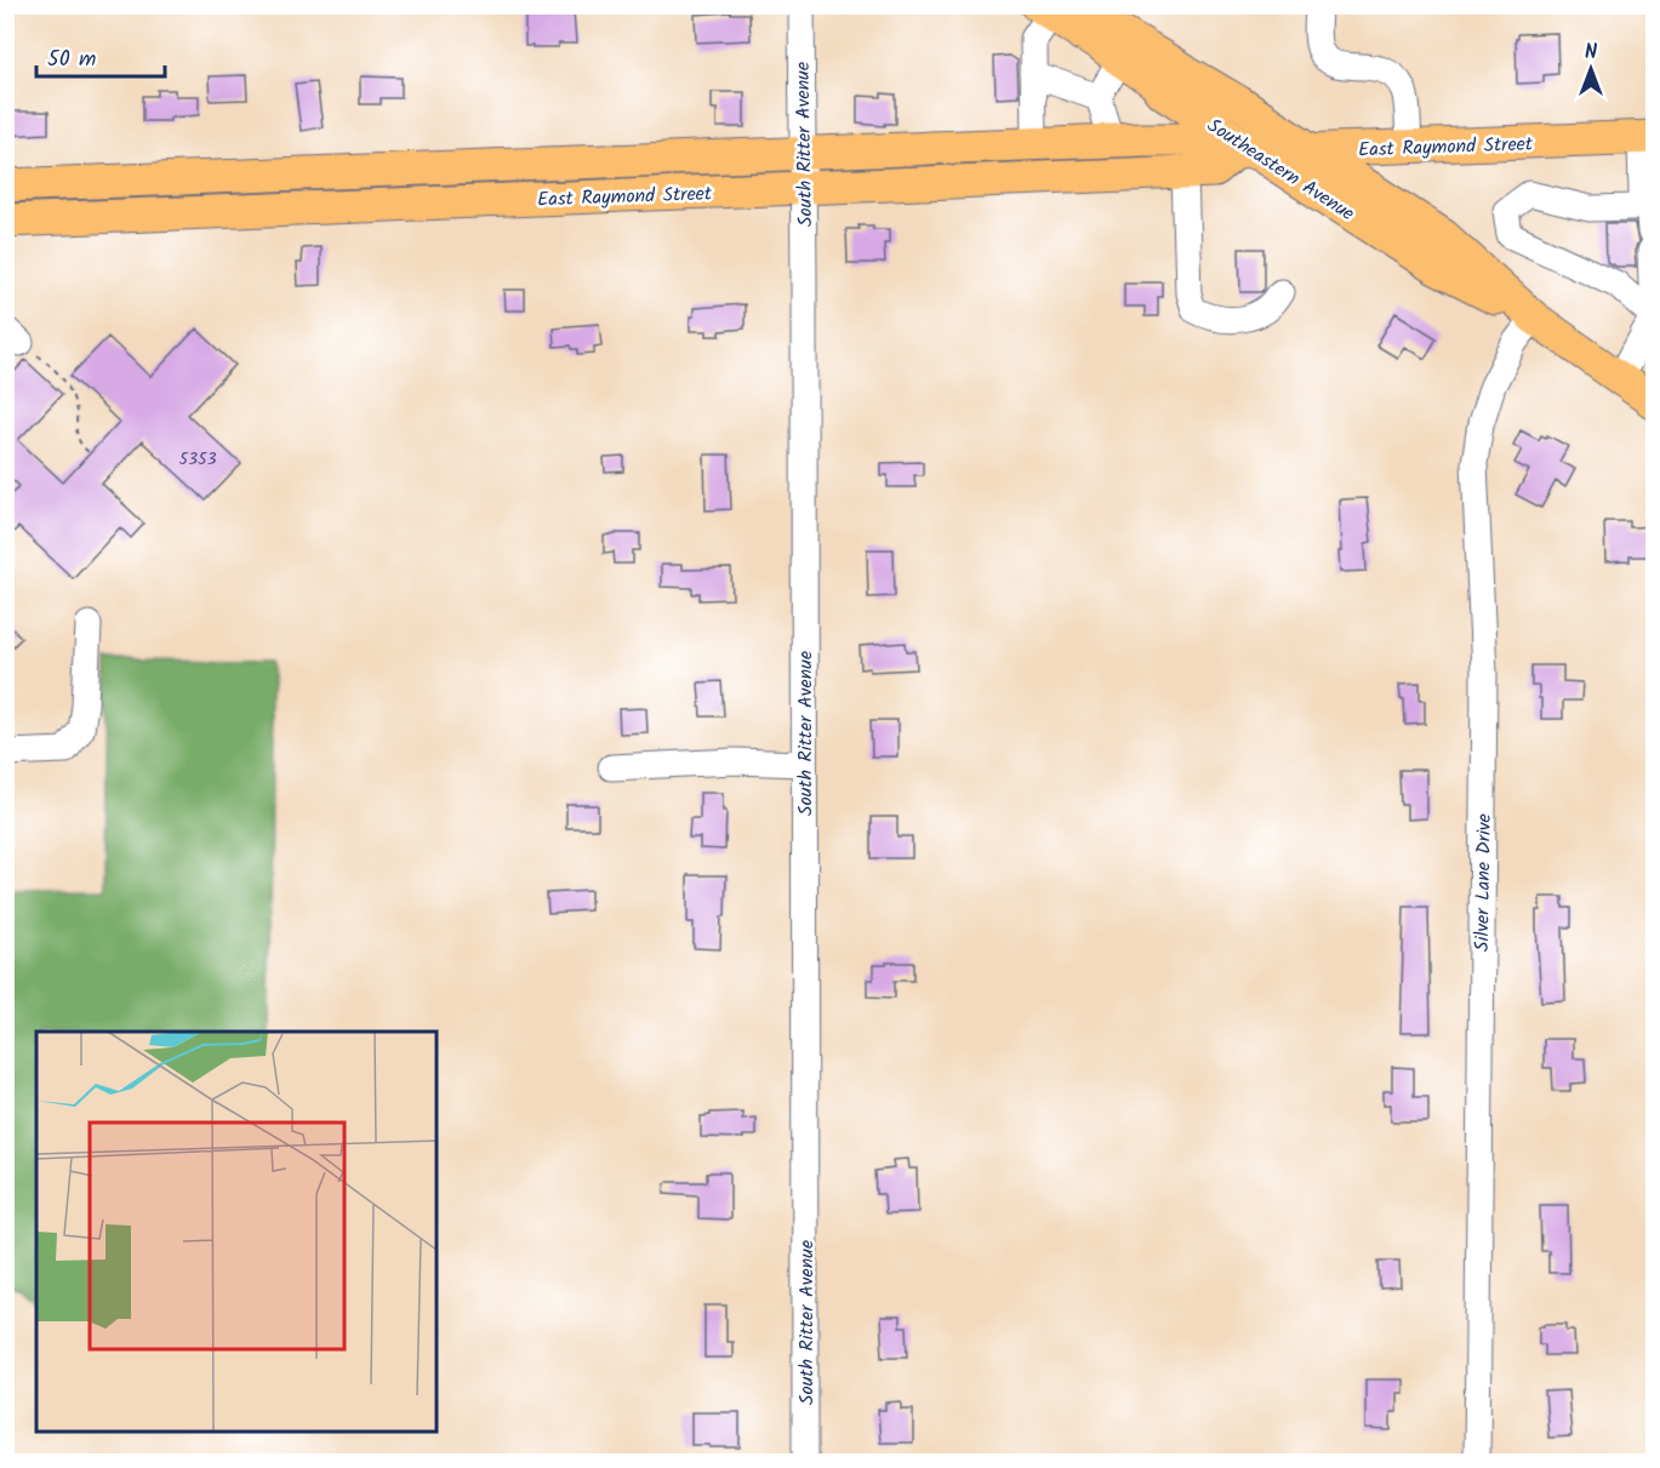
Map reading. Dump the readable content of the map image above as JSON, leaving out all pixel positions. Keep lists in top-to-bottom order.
{
  "streets": {
    "main road": ["East Raymond Street", "Southeastern Avenue"],
    "street": ["South Ritter Avenue", "Silver Lane Drive"]
  },
  "crossings": [
    ["South Ritter Avenue", "East Raymond Street"],
    ["East Raymond Street", "Southeastern Avenue"],
    ["Southeastern Avenue", "Silver Lane Drive"]
  ],
  "house_numbers": ["5353"],
  "scale_bar": "50 m",
  "north": "top"
}
